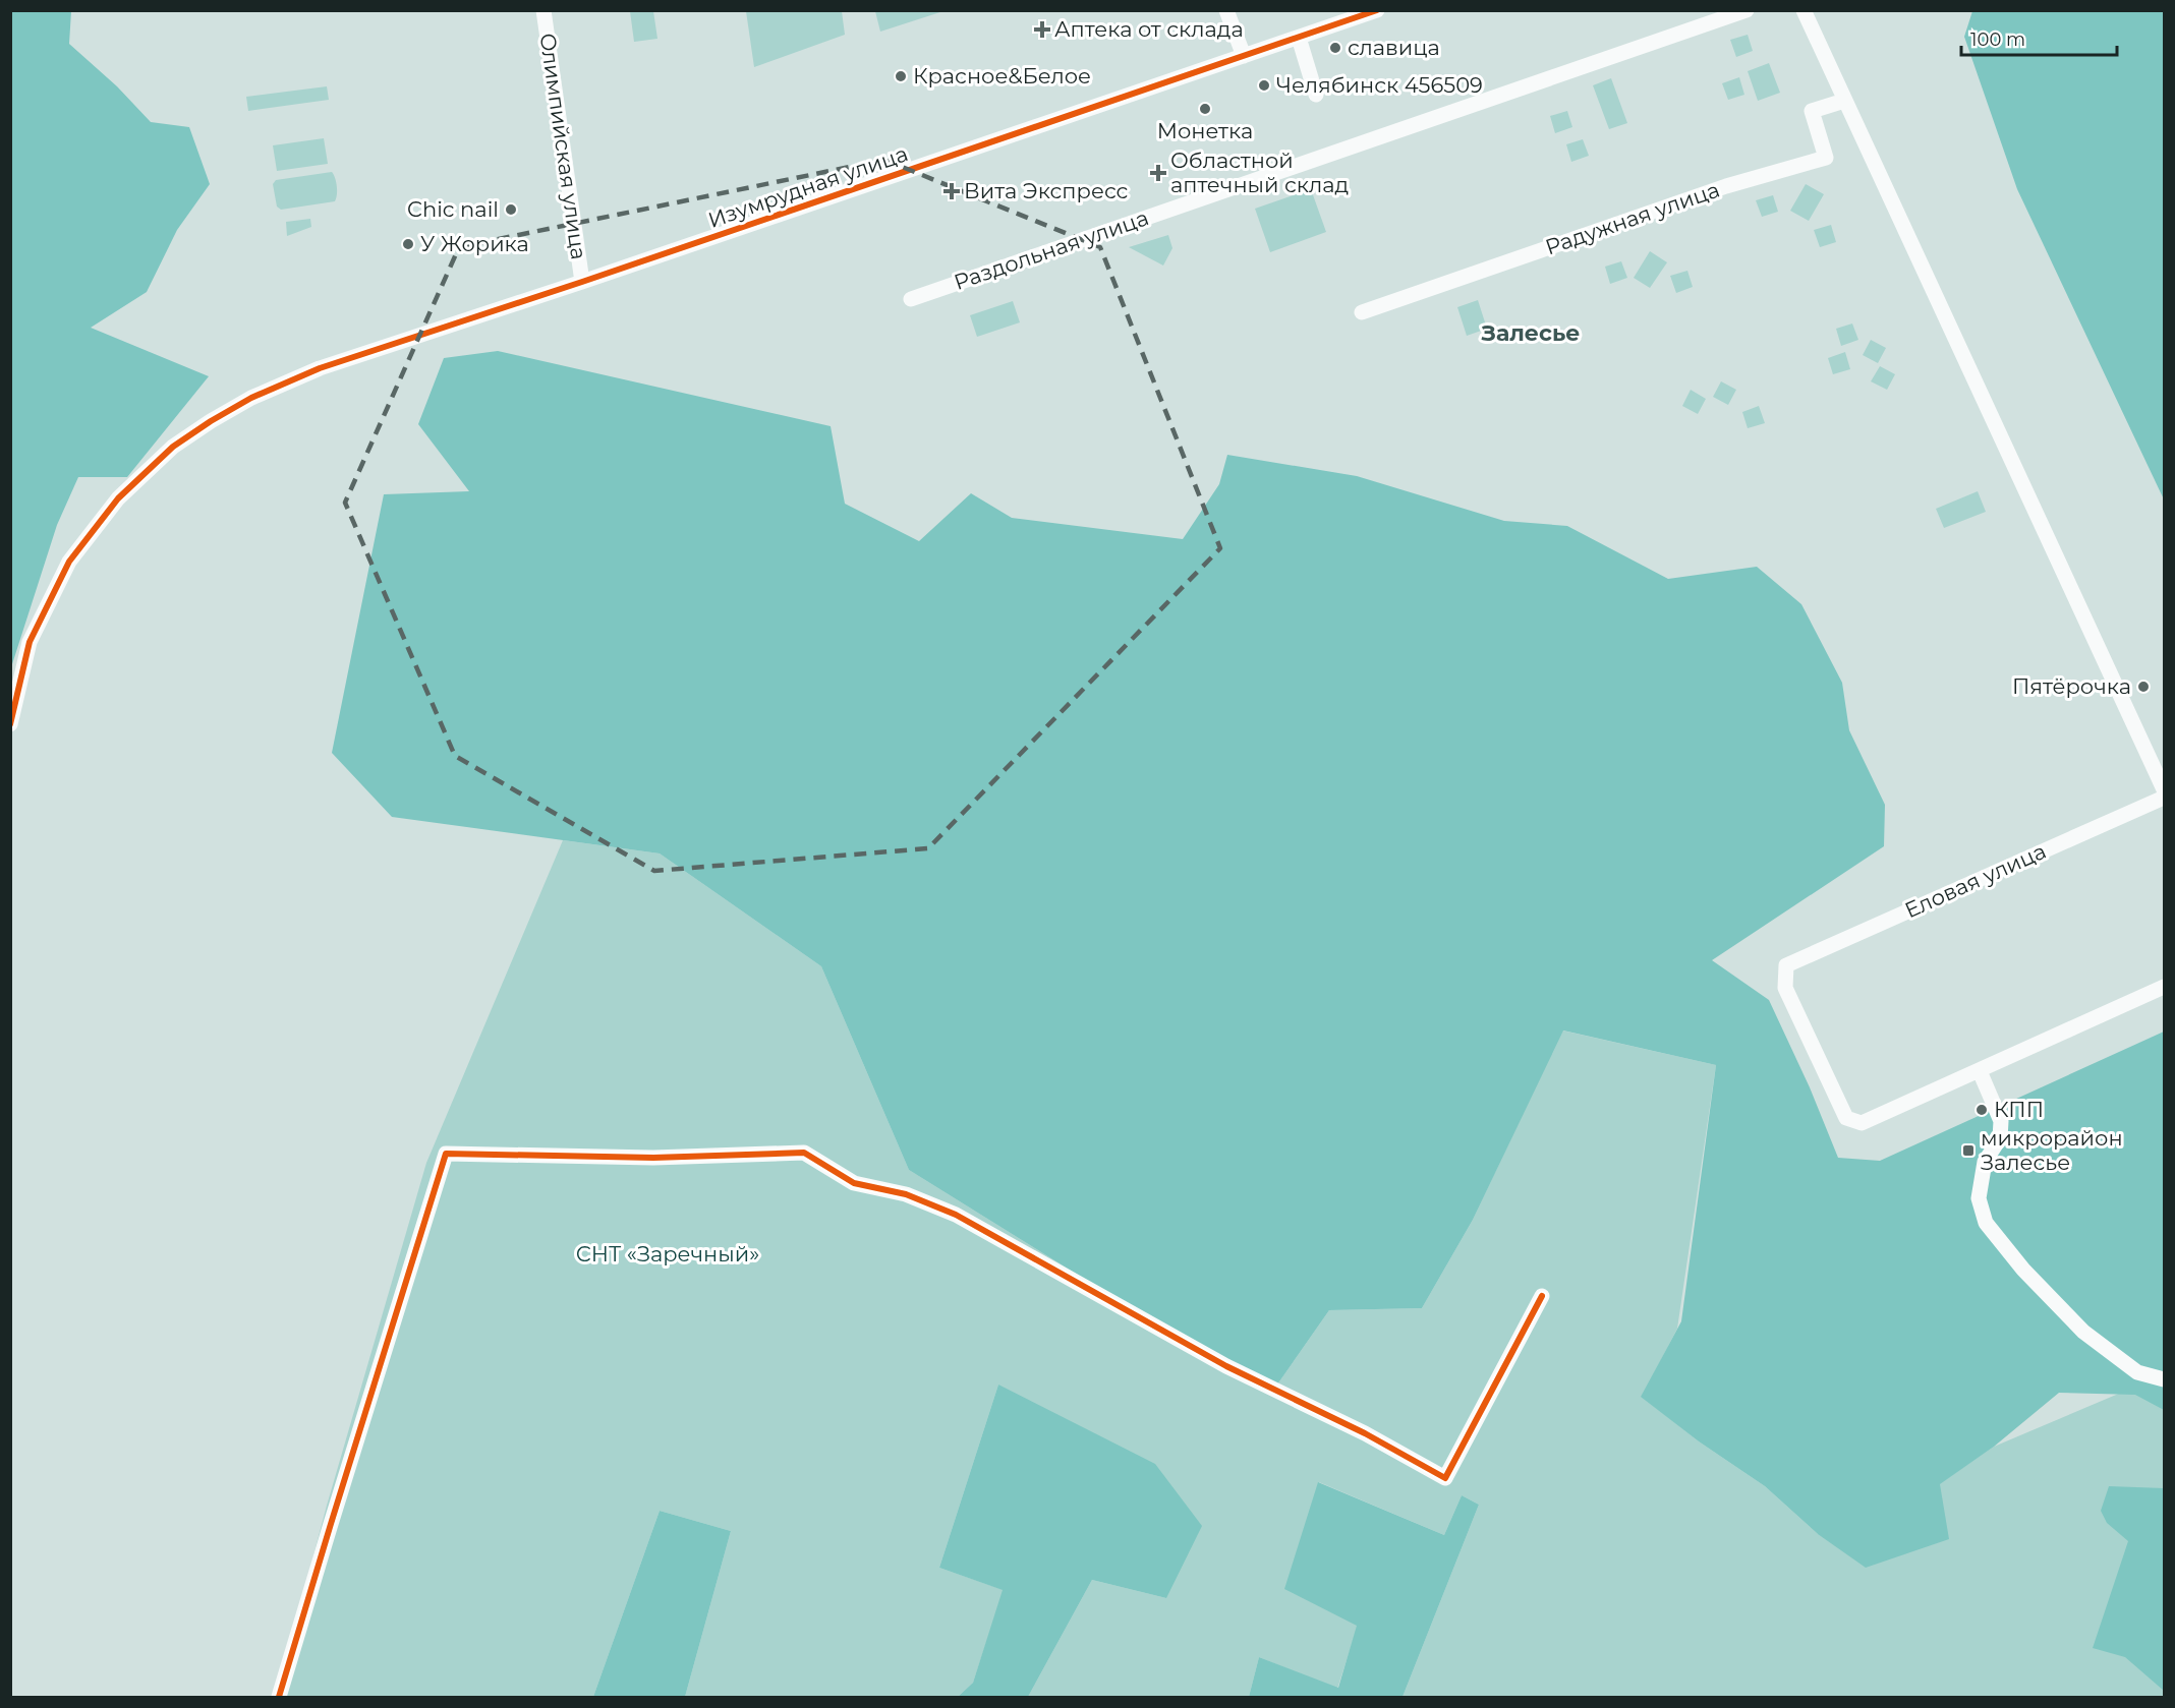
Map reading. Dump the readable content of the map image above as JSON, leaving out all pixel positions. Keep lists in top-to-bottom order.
{
  "streets": {
    "street": [
      "Олимпийская улица",
      "Изумрудная улица",
      "Радужная улица",
      "Раздольная улица",
      "Еловая улица"
    ]
  },
  "crossings": [
    ["Олимпийская улица", "Изумрудная улица"]
  ],
  "districts": ["Залесье"],
  "parks": ["СНТ «Заречный»"],
  "places": {
    "health": ["Аптека от склада", "Областной аптечный склад", "Вита Экспресс"],
    "other": [
      "славица",
      "Красное&Белое",
      "Челябинск 456509",
      "Монетка",
      "Chic nail",
      "У Жорика",
      "Пятёрочка",
      "КПП"
    ],
    "transit": ["микрорайон Залесье"]
  },
  "scale_bar": "100 m"
}
